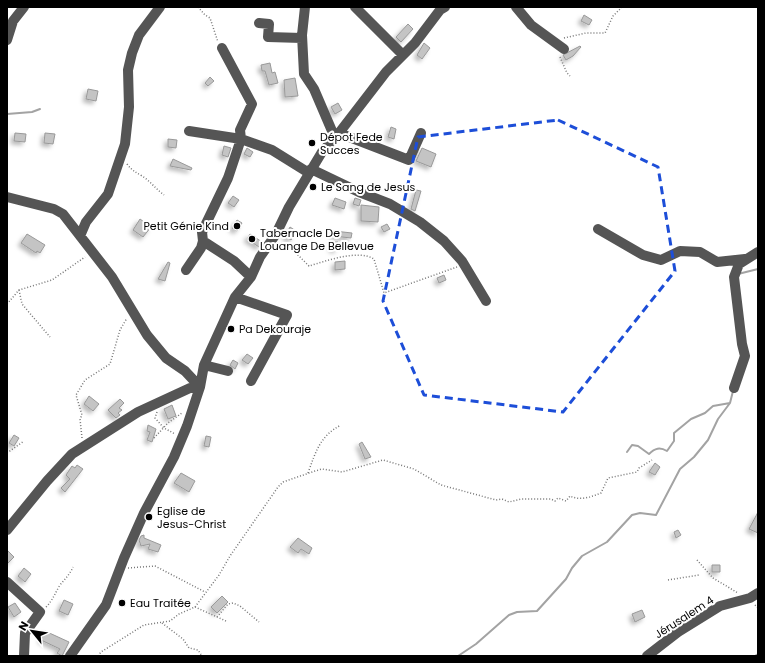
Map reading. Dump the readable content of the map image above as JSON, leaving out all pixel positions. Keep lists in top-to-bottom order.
{
  "streets": {
    "street": ["Jérusalem 4"]
  },
  "places": [
    "Dépot Fede Succes",
    "Le Sang de Jesus",
    "Petit Génie Kind",
    "Tabernacle De Louange De Bellevue",
    "Pa Dekouraje",
    "Eglise de Jesus-Christ",
    "Eau Traitée"
  ],
  "north": "top left"
}
